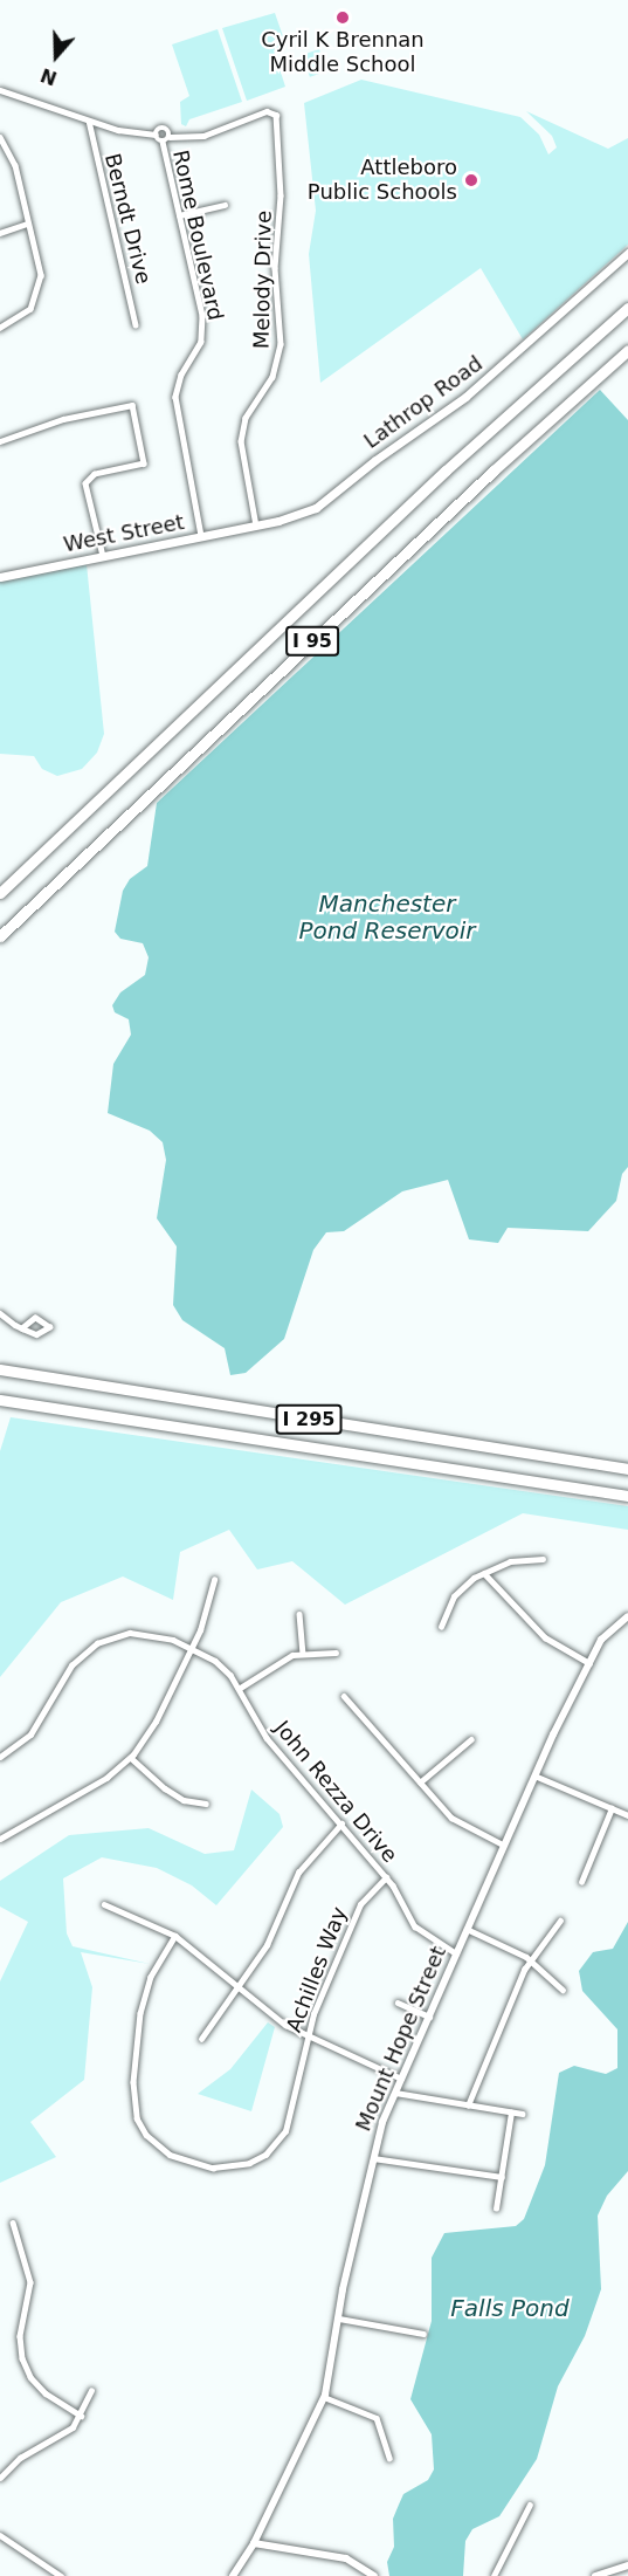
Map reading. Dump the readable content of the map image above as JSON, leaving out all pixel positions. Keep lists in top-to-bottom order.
{
  "streets": {
    "highway": ["I 95", "I 295"],
    "main road": ["Lathrop Road", "West Street"],
    "street": [
      "Berndt Drive",
      "Rome Boulevard",
      "Melody Drive",
      "John Rezza Drive",
      "Achilles Way",
      "Mount Hope Street"
    ]
  },
  "crossings": [
    ["Rome Boulevard", "West Street"],
    ["Melody Drive", "Lathrop Road"],
    ["Melody Drive", "West Street"],
    ["Lathrop Road", "West Street"],
    ["John Rezza Drive", "Achilles Way"],
    ["John Rezza Drive", "Mount Hope Street"]
  ],
  "water": ["Manchester Pond Reservoir", "Falls Pond"],
  "places": ["Cyril K Brennan Middle School", "Attleboro Public Schools"],
  "north": "bottom"
}
